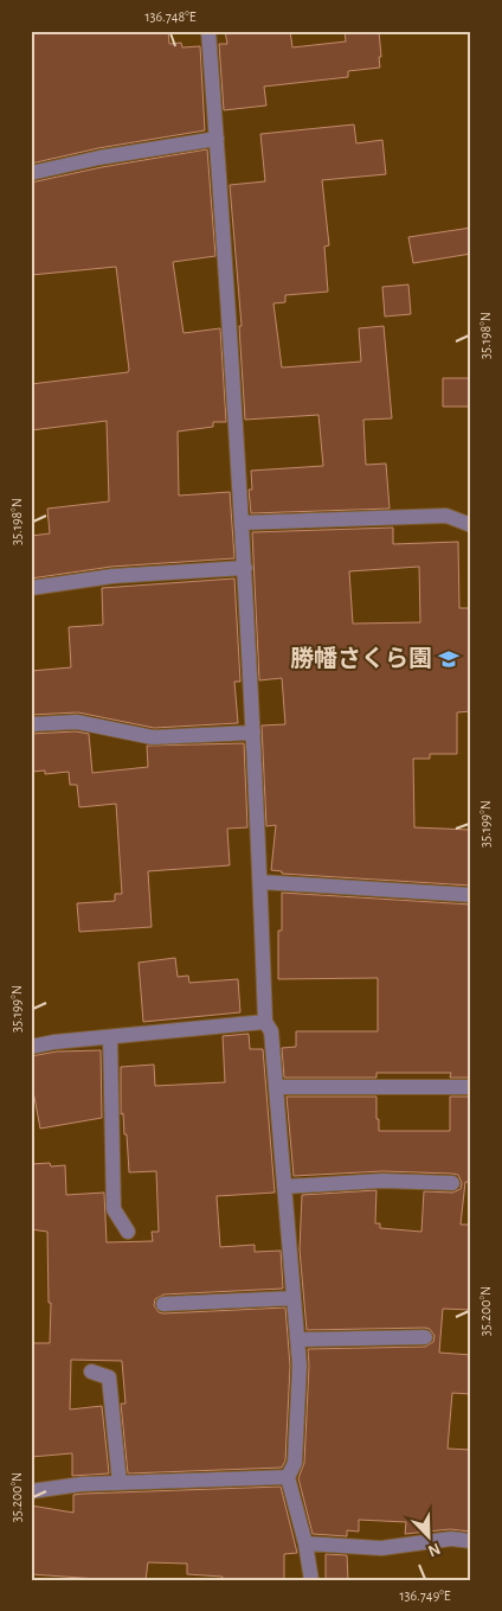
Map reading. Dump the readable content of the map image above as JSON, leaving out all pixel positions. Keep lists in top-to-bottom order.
{
  "places": {
    "school or university": ["勝幡さくら園"]
  },
  "north": "bottom right",
  "coordinates": [
    "136.748°E",
    "35.198°N",
    "35.199°N",
    "35.200°N",
    "136.749°E"
  ]
}
